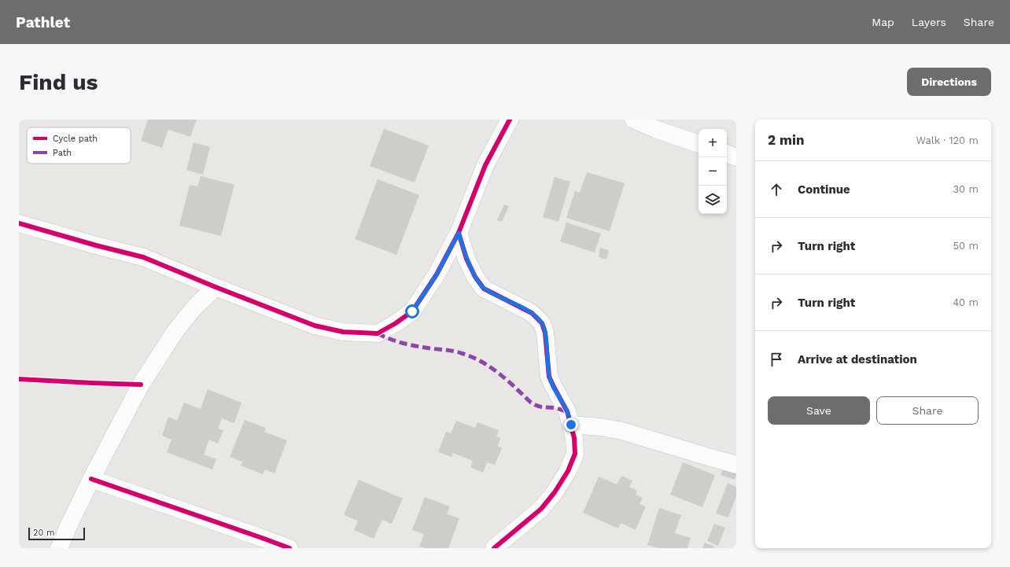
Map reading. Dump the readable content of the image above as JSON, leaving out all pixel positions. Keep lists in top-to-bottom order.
{
  "legend": ["Cycle path", "Path"],
  "scale_bar": "20 m",
  "page": {
    "header": "Pathlet",
    "nav": ["Map", "Layers", "Share"],
    "buttons": [
      "Directions",
      ["Save", "Share"]
    ],
    "title": "Find us",
    "heading": ["2 min", "Walk · 120 m"],
    "map_buttons": ["+", "−"],
    "list": [
      ["Continue", "30 m"],
      ["Turn right", "50 m"],
      ["Turn right", "40 m"],
      "Arrive at destination"
    ],
    "scale": "20 m"
  }
}
